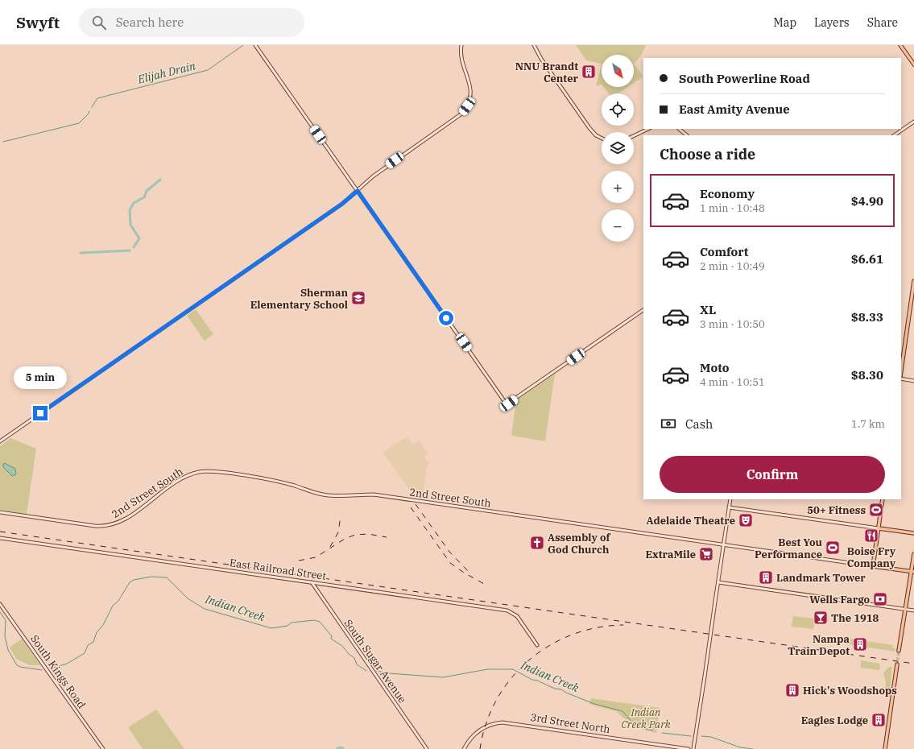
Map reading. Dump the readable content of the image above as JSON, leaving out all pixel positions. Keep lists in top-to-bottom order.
{
  "streets": {
    "main road": ["2nd Street South"],
    "street": [
      "East Railroad Street",
      "South Sugar Avenue",
      "South Kings Road",
      "3rd Street North"
    ]
  },
  "crossings": [
    ["East Railroad Street", "South Sugar Avenue"]
  ],
  "water": ["Elijah Drain", "Indian Creek"],
  "parks": ["Indian Creek Park"],
  "places": {
    "building": [
      "NNU Brandt Center",
      "Landmark Tower",
      "Nampa Train Depot",
      "Hick's Woodshops",
      "Eagles Lodge"
    ],
    "school or university": ["Sherman Elementary School"],
    "sports": ["50+ Fitness", "Best You Performance"],
    "theatre": ["Adelaide Theatre"],
    "restaurant": ["Boise Fry Company"],
    "church": ["Assembly of God Church"],
    "supermarket": ["ExtraMile"],
    "bank": ["Wells Fargo"],
    "bar": ["The 1918"]
  },
  "north": "bottom right",
  "page": {
    "header": "Swyft",
    "search": "Search here",
    "nav": ["Map", "Layers", "Share"],
    "map_buttons": ["+", "−"],
    "banner": ["South Powerline Road", "East Amity Avenue"],
    "heading": "Choose a ride",
    "list": [
      {
        "name": "Economy",
        "note": "1 min · 10:48",
        "value": "$4.90"
      },
      {
        "name": "Comfort",
        "note": "2 min · 10:49",
        "value": "$6.61"
      },
      {
        "name": "XL",
        "note": "3 min · 10:50",
        "value": "$8.33"
      },
      {
        "name": "Moto",
        "note": "4 min · 10:51",
        "value": "$8.30"
      }
    ],
    "bubble": "5 min",
    "pay": ["Cash", "1.7 km"],
    "buttons": "Confirm"
  }
}
